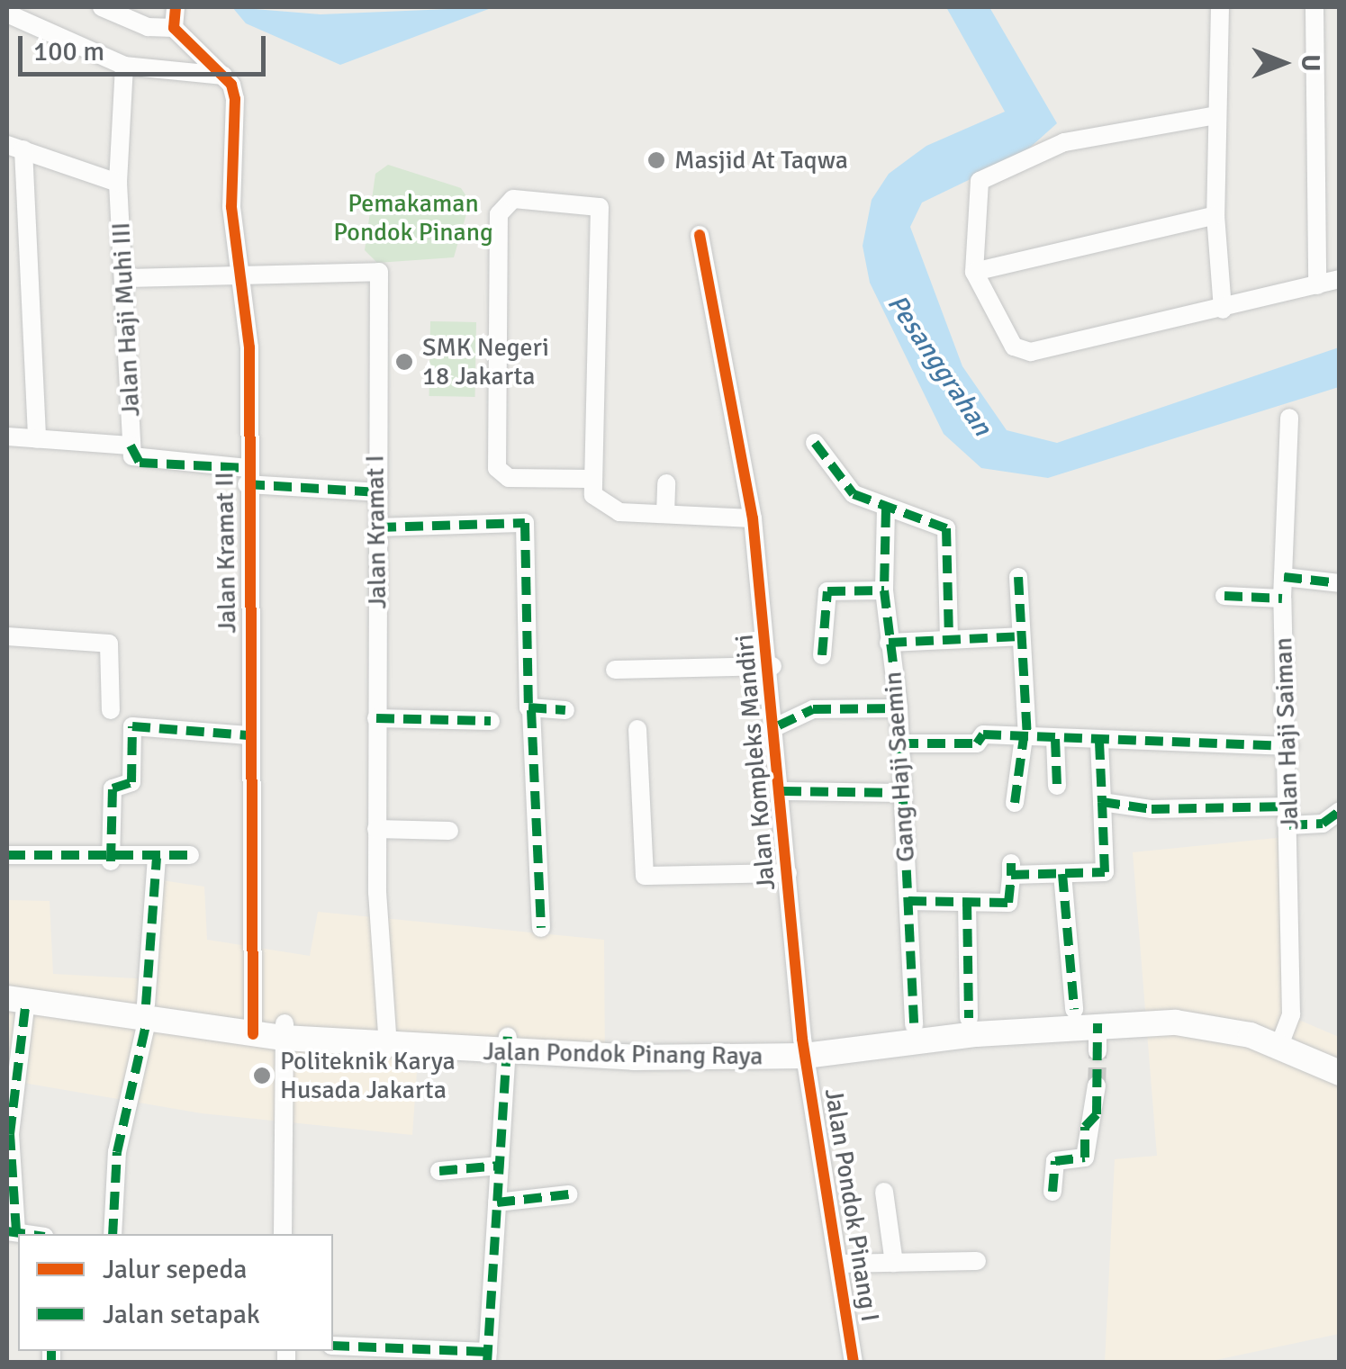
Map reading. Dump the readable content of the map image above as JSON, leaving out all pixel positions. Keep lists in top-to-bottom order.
{
  "streets": {
    "main road": ["Jalan Pondok Pinang Raya"],
    "street": [
      "Jalan Haji Muhi III",
      "Jalan Kramat I",
      "Jalan Kramat II",
      "Jalan Haji Saiman",
      "Jalan Kompleks Mandiri",
      "Gang Haji Saemin",
      "Jalan Pondok Pinang I"
    ]
  },
  "crossings": [
    ["Jalan Haji Muhi III", "Jalan Kramat I"],
    ["Jalan Haji Muhi III", "Jalan Kramat II"],
    ["Jalan Kramat I", "Jalan Kramat II"],
    ["Jalan Kramat I", "Jalan Pondok Pinang Raya"],
    ["Jalan Kramat II", "Jalan Pondok Pinang Raya"],
    ["Jalan Haji Saiman", "Jalan Pondok Pinang Raya"],
    ["Jalan Kompleks Mandiri", "Jalan Pondok Pinang Raya"],
    ["Jalan Kompleks Mandiri", "Jalan Pondok Pinang I"],
    ["Gang Haji Saemin", "Jalan Pondok Pinang Raya"],
    ["Jalan Pondok Pinang Raya", "Jalan Pondok Pinang I"]
  ],
  "water": ["Pesanggrahan"],
  "parks": ["Pemakaman Pondok Pinang"],
  "places": ["Masjid At Taqwa", "SMK Negeri 18 Jakarta", "Politeknik Karya Husada Jakarta"],
  "legend": ["Jalur sepeda", "Jalan setapak"],
  "scale_bar": "100 m",
  "north": "right"
}
